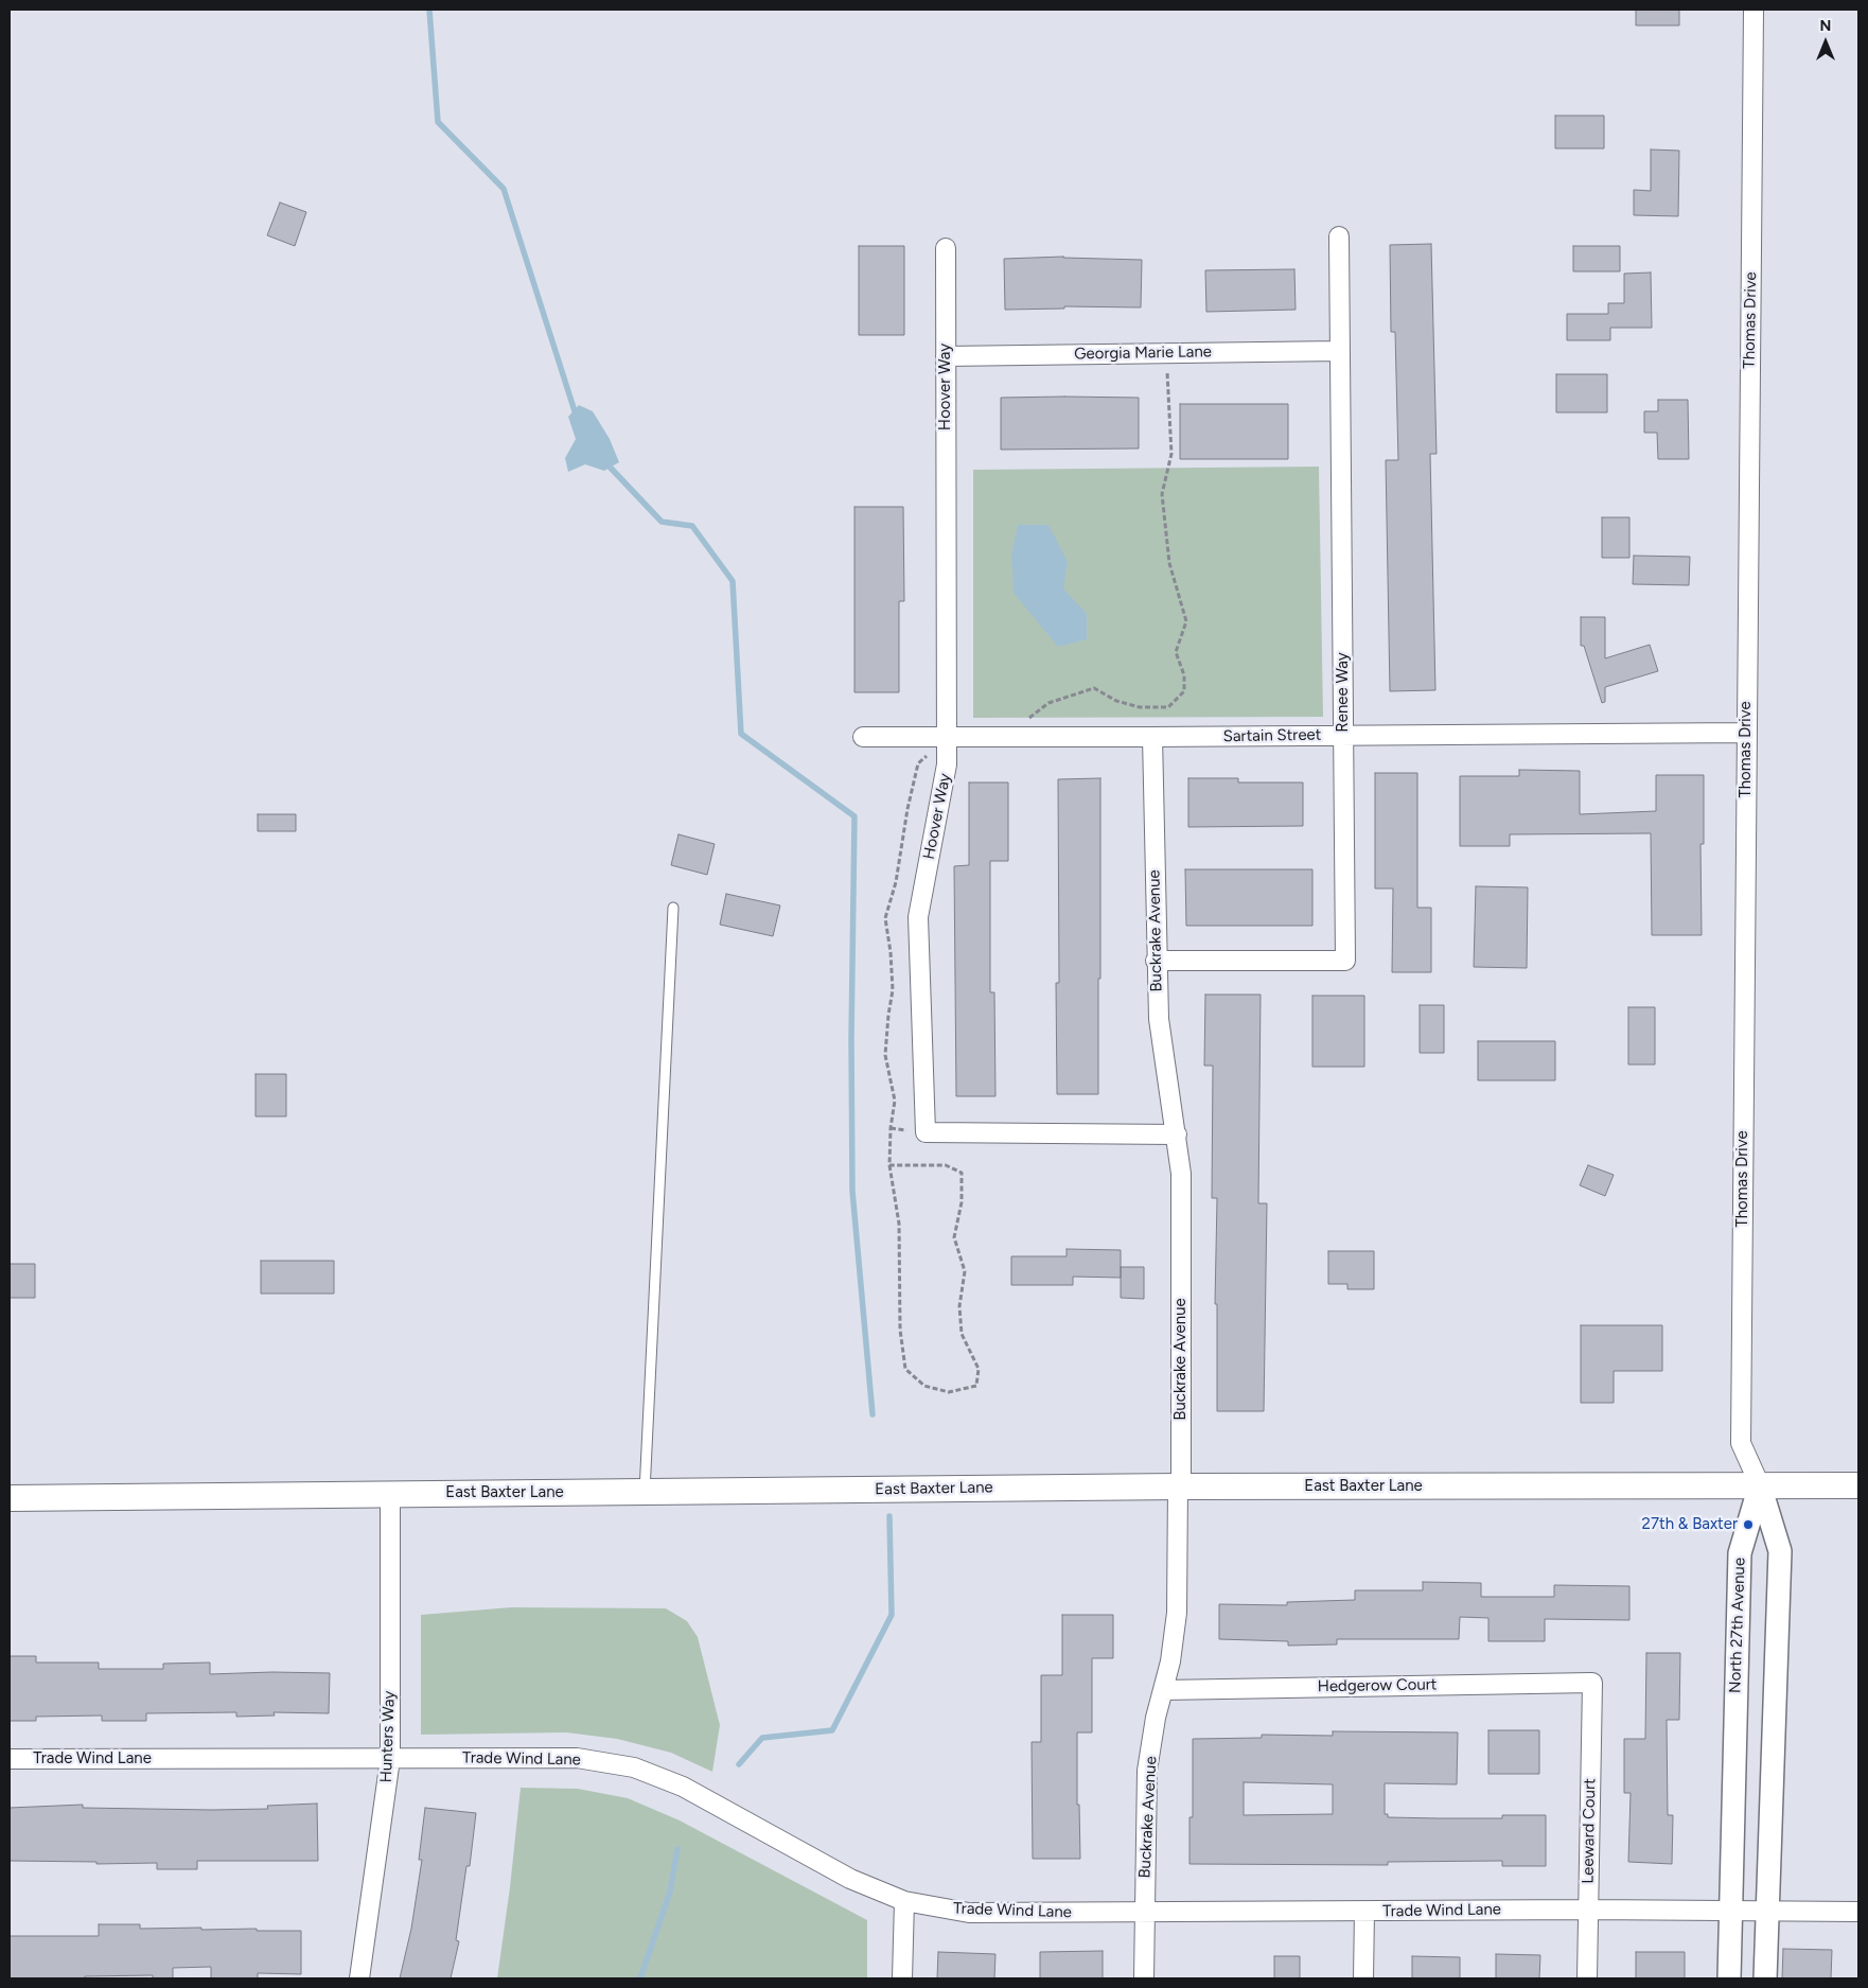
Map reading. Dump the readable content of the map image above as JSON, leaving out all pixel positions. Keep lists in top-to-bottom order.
{
  "streets": {
    "main road": ["East Baxter Lane"],
    "street": [
      "Thomas Drive",
      "Georgia Marie Lane",
      "Hoover Way",
      "Renee Way",
      "Sartain Street",
      "Buckrake Avenue",
      "North 27th Avenue",
      "Hedgerow Court",
      "Hunters Way",
      "Trade Wind Lane",
      "Leeward Court"
    ]
  },
  "crossings": [
    ["Thomas Drive", "Sartain Street"],
    ["Thomas Drive", "East Baxter Lane"],
    ["Thomas Drive", "North 27th Avenue"],
    ["Georgia Marie Lane", "Hoover Way"],
    ["Georgia Marie Lane", "Renee Way"],
    ["Hoover Way", "Sartain Street"],
    ["Hoover Way", "Buckrake Avenue"],
    ["Renee Way", "Sartain Street"],
    ["Renee Way", "Buckrake Avenue"],
    ["Sartain Street", "Buckrake Avenue"],
    ["Buckrake Avenue", "East Baxter Lane"],
    ["Buckrake Avenue", "Hedgerow Court"],
    ["Buckrake Avenue", "Trade Wind Lane"],
    ["East Baxter Lane", "North 27th Avenue"],
    ["East Baxter Lane", "Hunters Way"],
    ["North 27th Avenue", "Trade Wind Lane"],
    ["Hedgerow Court", "Leeward Court"],
    ["Hunters Way", "Trade Wind Lane"],
    ["Trade Wind Lane", "Leeward Court"]
  ],
  "places": ["27th & Baxter"],
  "north": "top"
}
